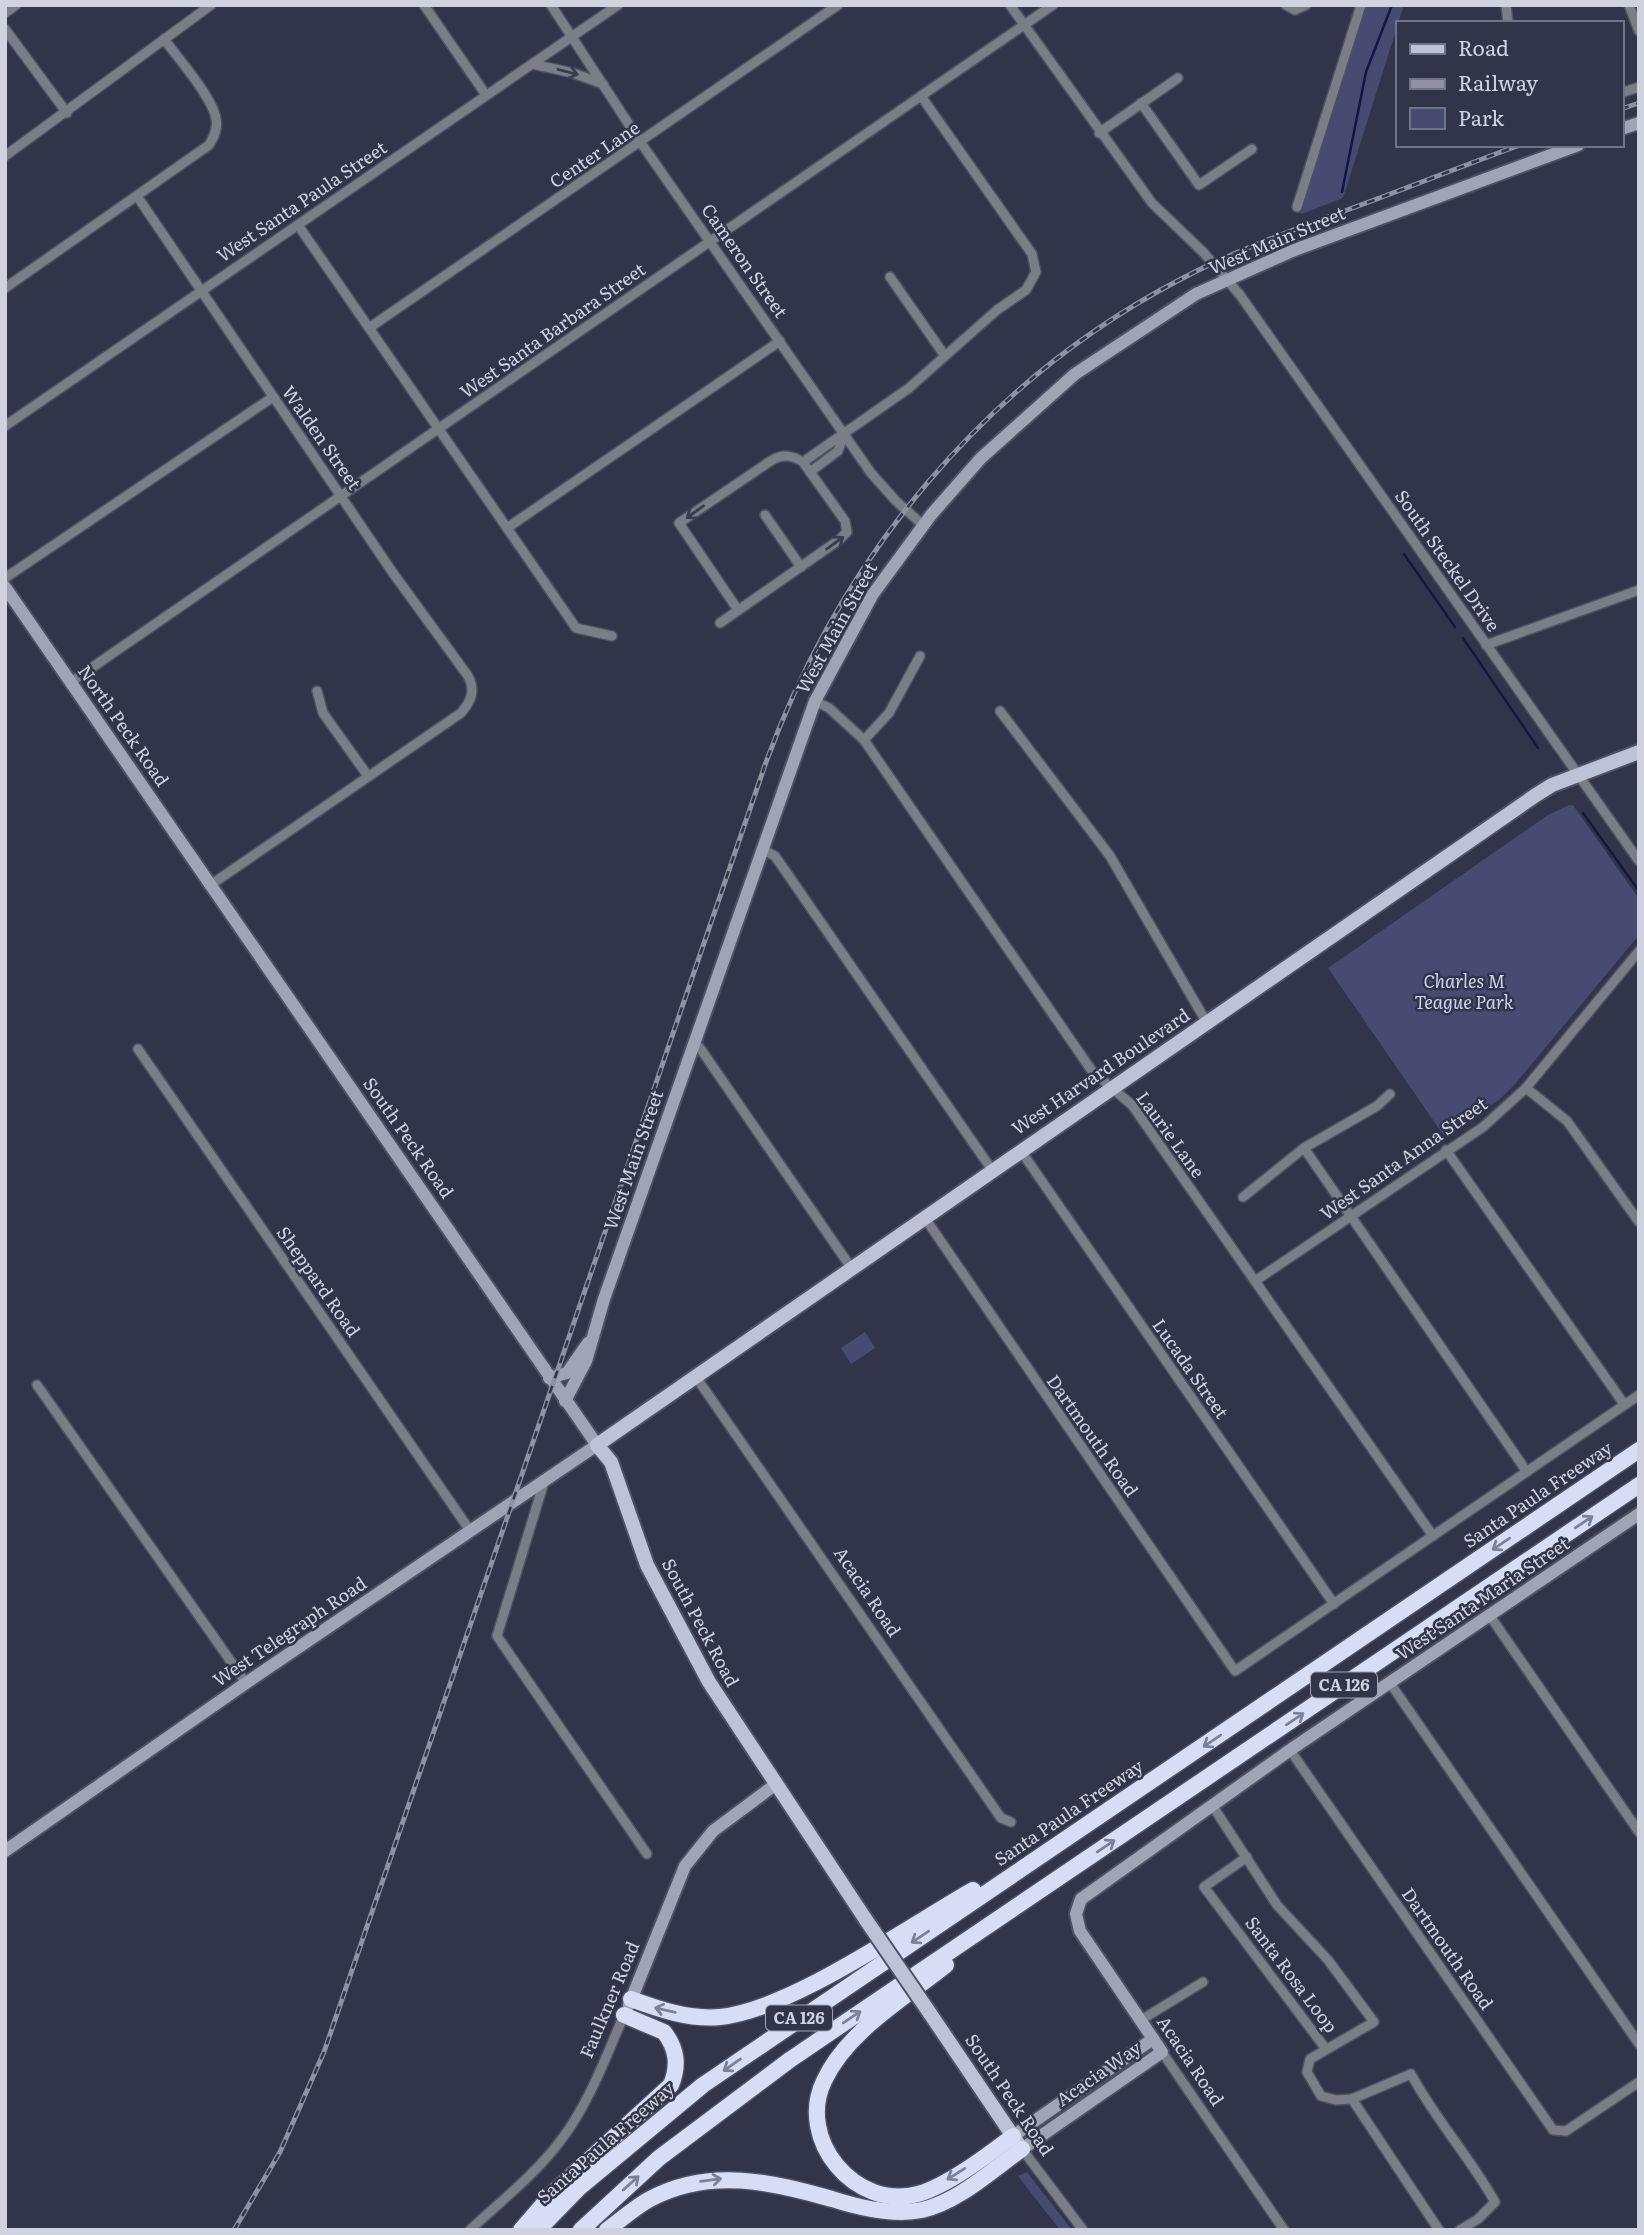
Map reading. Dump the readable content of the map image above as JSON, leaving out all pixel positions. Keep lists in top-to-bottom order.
{
  "streets": {
    "highway": ["Santa Paula Freeway", "CA 126"],
    "main road": ["West Harvard Boulevard", "South Peck Road"],
    "street": [
      "Center Lane",
      "West Santa Paula Street",
      "West Main Street",
      "Cameron Street",
      "West Santa Barbara Street",
      "Walden Street",
      "South Steckel Drive",
      "North Peck Road",
      "Laurie Lane",
      "West Santa Anna Street",
      "Sheppard Road",
      "Lucada Street",
      "Dartmouth Road",
      "Acacia Road",
      "West Santa Maria Street",
      "West Telegraph Road",
      "Santa Rosa Loop",
      "Faulkner Road",
      "Acacia Way"
    ]
  },
  "crossings": [
    ["Center Lane", "Cameron Street"],
    ["West Santa Paula Street", "Cameron Street"],
    ["West Santa Paula Street", "Walden Street"],
    ["West Main Street", "Cameron Street"],
    ["West Main Street", "South Steckel Drive"],
    ["West Main Street", "Laurie Lane"],
    ["West Main Street", "South Peck Road"],
    ["Cameron Street", "West Santa Barbara Street"],
    ["West Santa Barbara Street", "Walden Street"],
    ["West Santa Barbara Street", "South Steckel Drive"],
    ["West Santa Barbara Street", "North Peck Road"],
    ["South Steckel Drive", "West Harvard Boulevard"],
    ["North Peck Road", "South Peck Road"],
    ["West Harvard Boulevard", "Laurie Lane"],
    ["West Harvard Boulevard", "South Peck Road"],
    ["West Harvard Boulevard", "Lucada Street"],
    ["West Harvard Boulevard", "Dartmouth Road"],
    ["West Harvard Boulevard", "Acacia Road"],
    ["West Harvard Boulevard", "West Telegraph Road"],
    ["Laurie Lane", "West Santa Anna Street"],
    ["South Peck Road", "West Telegraph Road"],
    ["South Peck Road", "Faulkner Road"],
    ["South Peck Road", "Acacia Way"],
    ["Sheppard Road", "West Telegraph Road"],
    ["Lucada Street", "Dartmouth Road"],
    ["Dartmouth Road", "West Santa Maria Street"],
    ["Acacia Road", "West Santa Maria Street"],
    ["Acacia Road", "Acacia Way"],
    ["West Santa Maria Street", "Santa Rosa Loop"]
  ],
  "parks": ["Charles M Teague Park"],
  "legend": ["Road", "Railway", "Park"]
}
